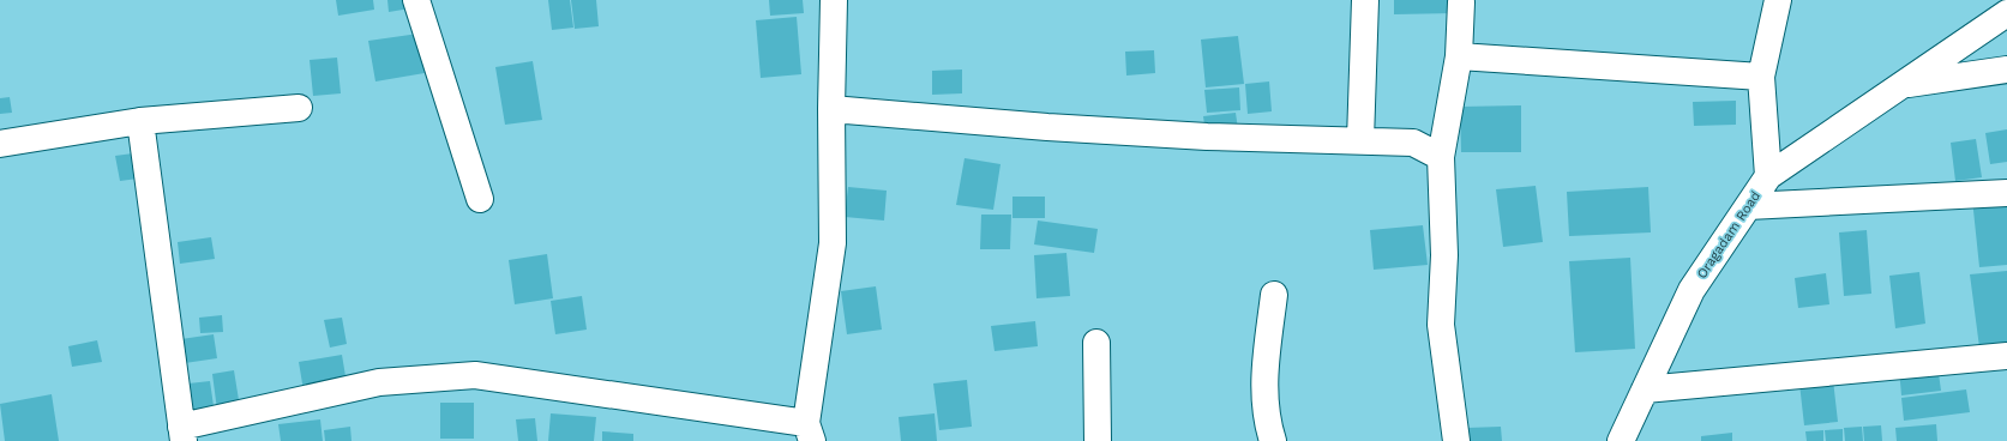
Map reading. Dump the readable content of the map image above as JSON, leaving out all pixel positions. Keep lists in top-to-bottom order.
{
  "streets": {
    "street": ["Oragadam Road"]
  }
}
